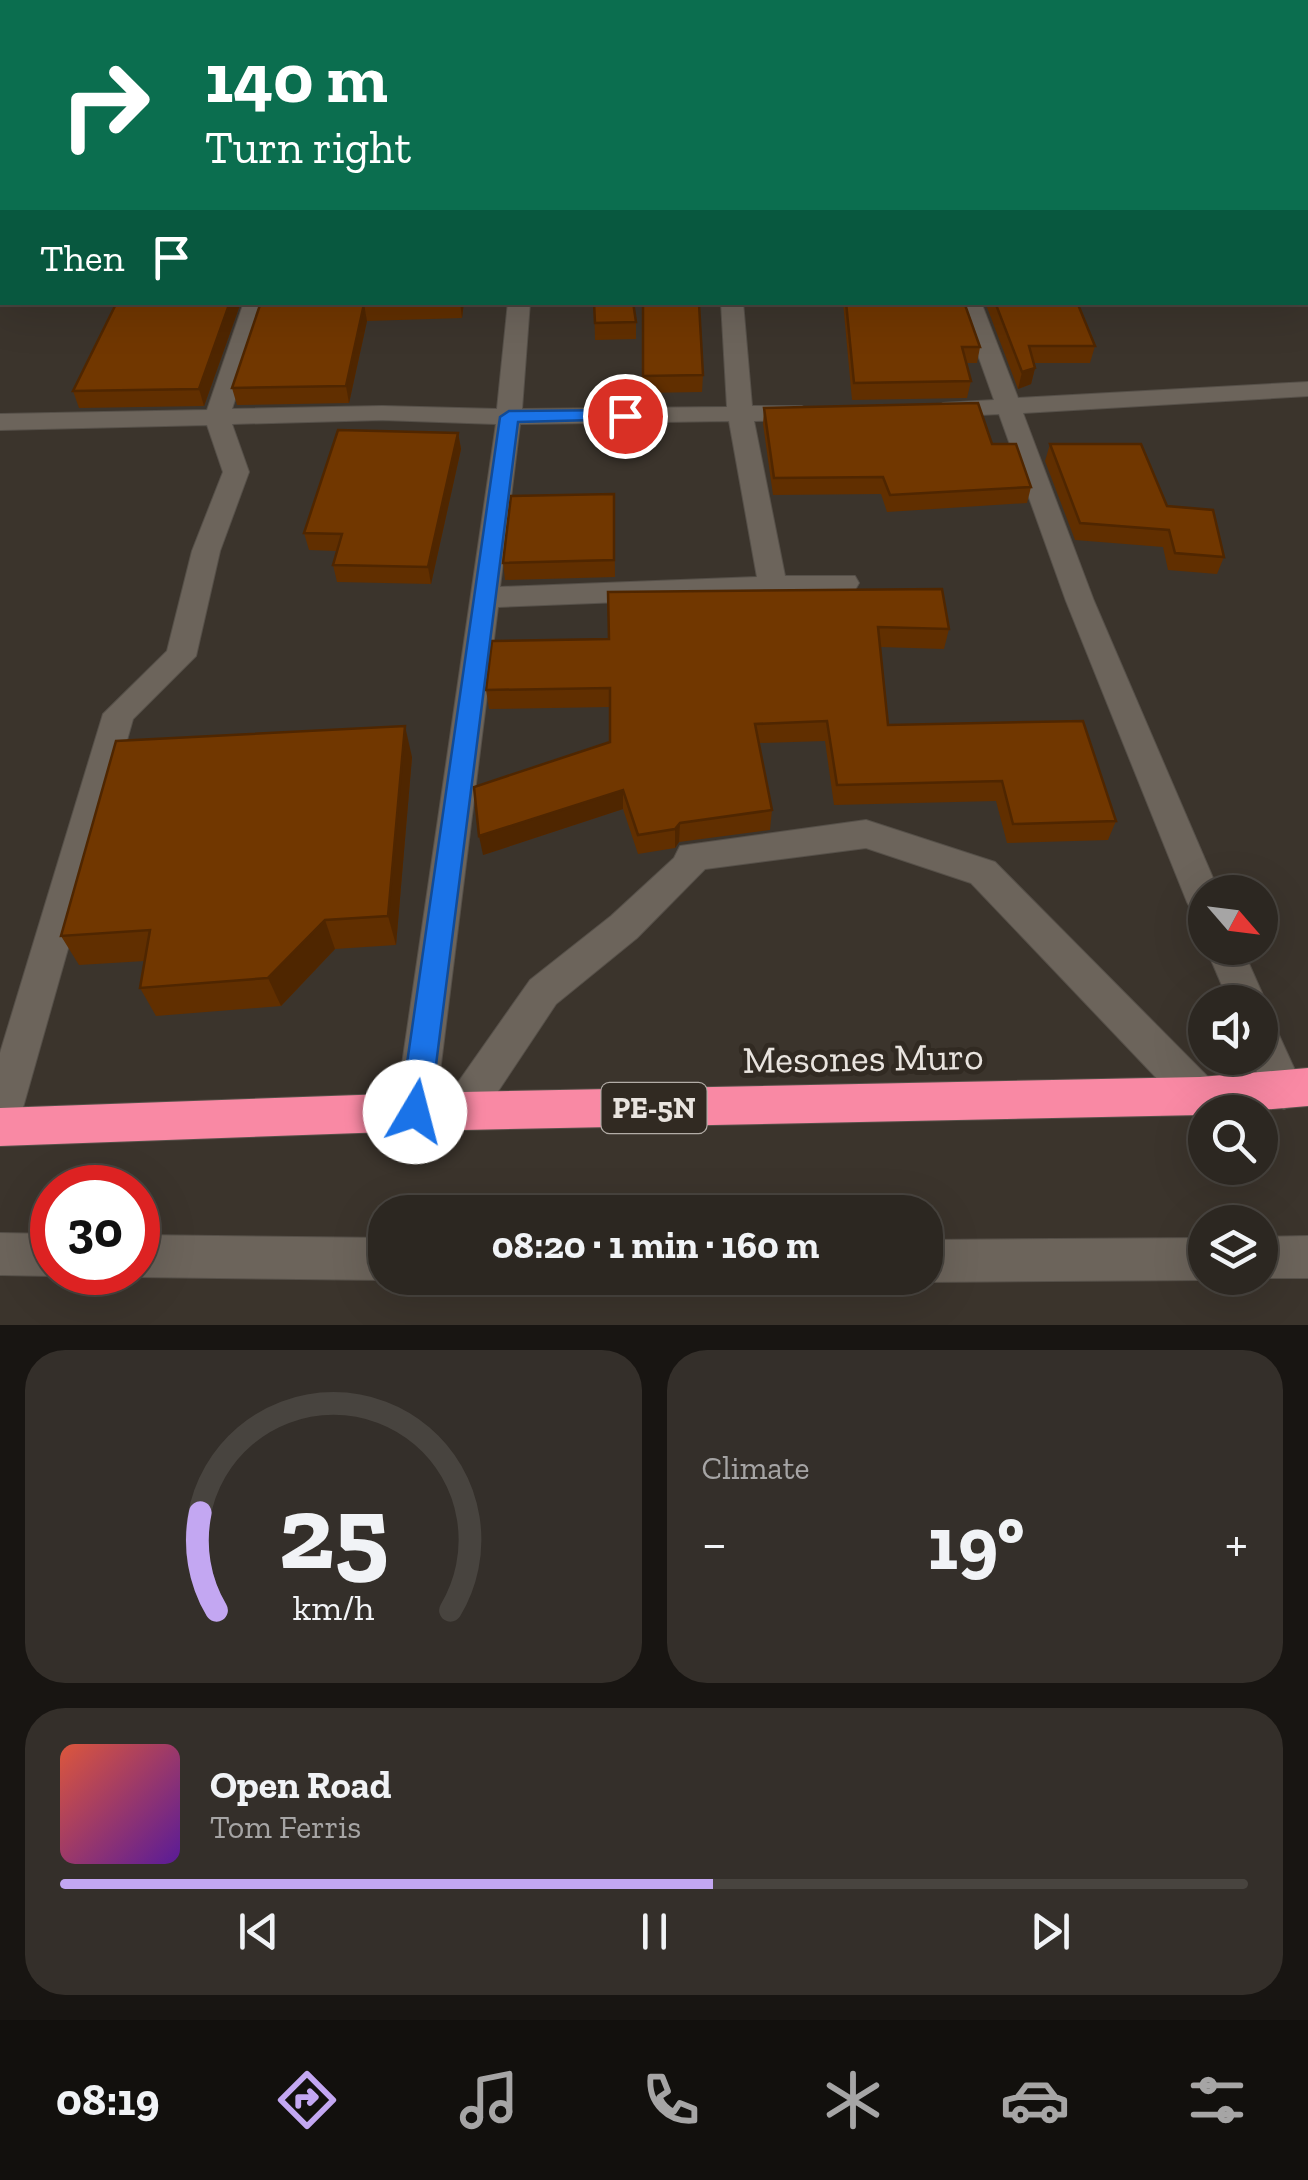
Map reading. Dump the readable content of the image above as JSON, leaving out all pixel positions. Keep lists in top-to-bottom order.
{
  "streets": {
    "highway": ["Mesones Muro", "PE-5N"]
  },
  "north": "bottom right",
  "page": {
    "turn": ["140 m", "Turn right"],
    "then": "Then",
    "limit": "30",
    "trip": "08:20 · 1 min · 160 m",
    "tile": "Climate",
    "heat": ["−", "19°", "+"],
    "song": ["Open Road", "Tom Ferris"],
    "tabs": "08:19",
    "gauge": ["25", "km/h"]
  }
}
